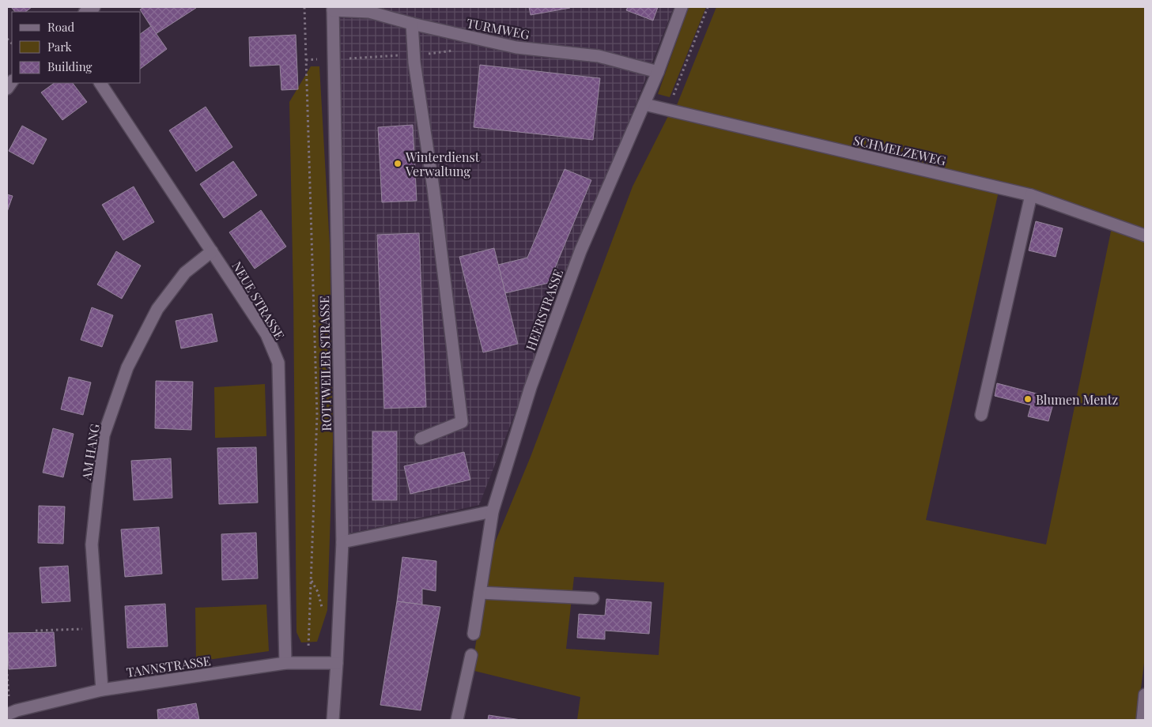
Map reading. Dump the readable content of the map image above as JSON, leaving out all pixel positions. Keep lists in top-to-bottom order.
{
  "streets": {
    "street": [
      "TURMWEG",
      "SCHMELZEWEG",
      "NEUE STRASSE",
      "HEERSTRASSE",
      "ROTTWEILER STRASSE",
      "AM HANG",
      "TANNSTRASSE"
    ]
  },
  "crossings": [
    ["TURMWEG", "HEERSTRASSE"],
    ["TURMWEG", "ROTTWEILER STRASSE"],
    ["SCHMELZEWEG", "HEERSTRASSE"],
    ["NEUE STRASSE", "AM HANG"],
    ["NEUE STRASSE", "TANNSTRASSE"],
    ["ROTTWEILER STRASSE", "TANNSTRASSE"],
    ["AM HANG", "TANNSTRASSE"]
  ],
  "places": ["Winterdienst Verwaltung", "Blumen Mentz"],
  "legend": ["Road", "Park", "Building"]
}
